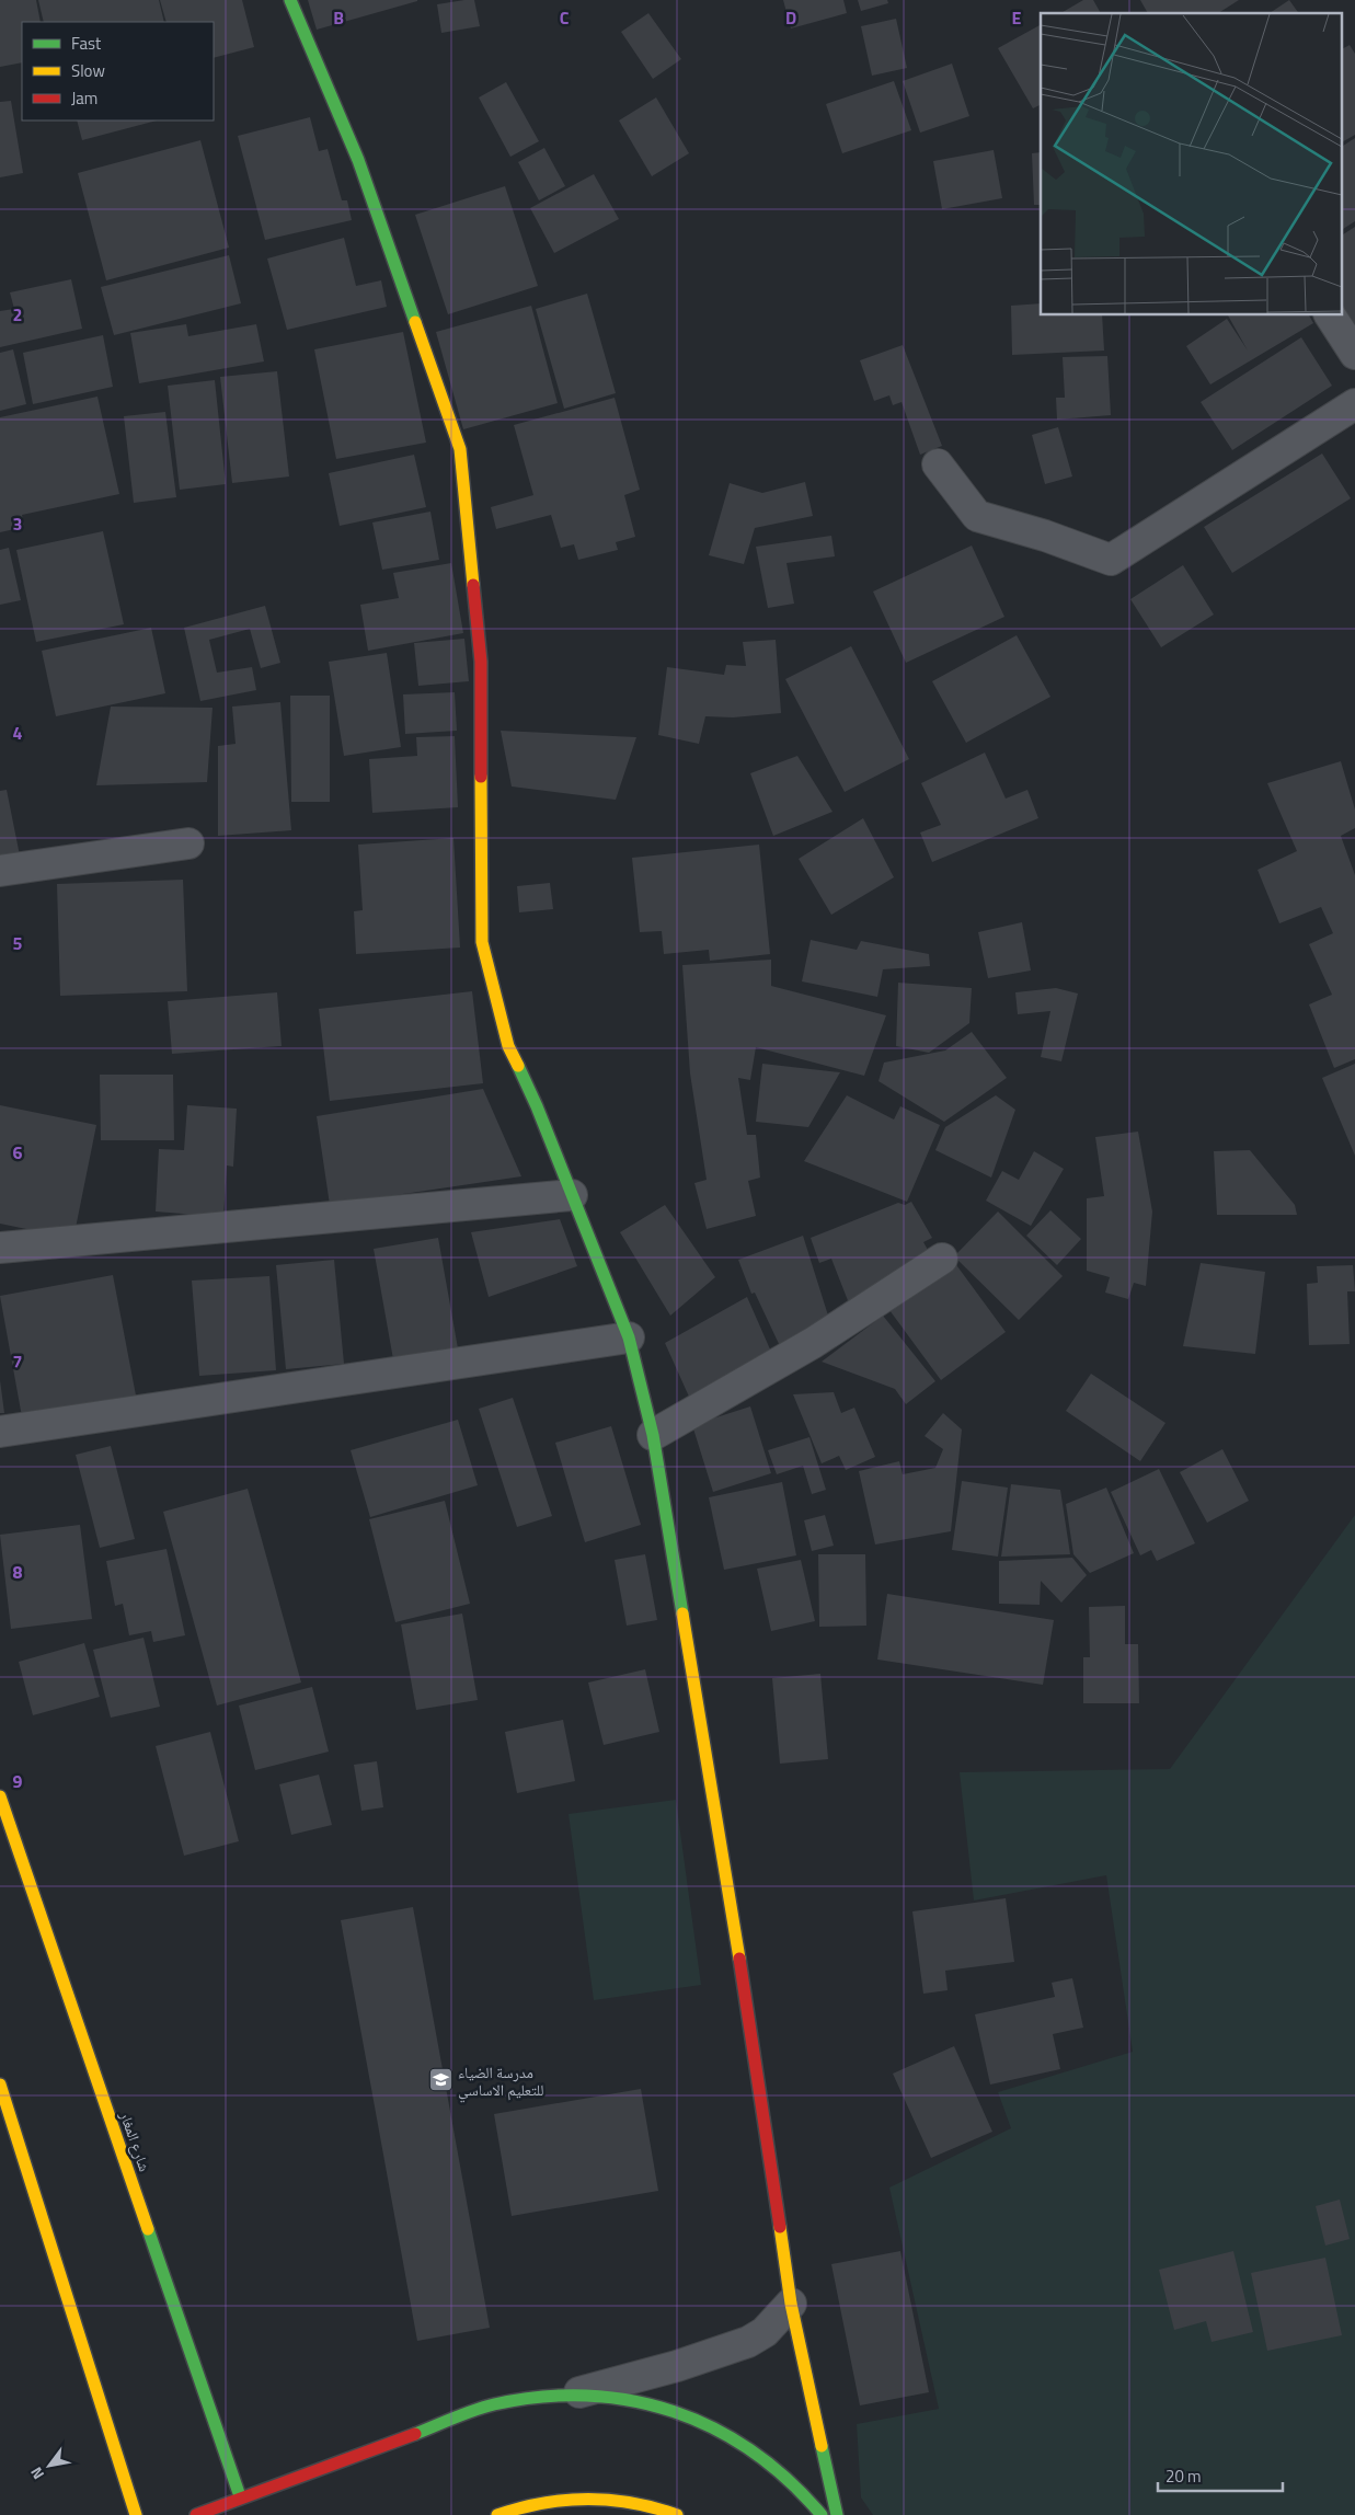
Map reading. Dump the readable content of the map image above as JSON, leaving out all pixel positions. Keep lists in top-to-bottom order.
{
  "streets": {
    "street": ["شارع المغار"]
  },
  "places": {
    "school or university": ["مدرسة الضياء للتعليم الاساسي"]
  },
  "legend": ["Fast", "Slow", "Jam"],
  "scale_bar": "20 m",
  "north": "bottom left",
  "grid": {
    "columns": [
      "B",
      "C",
      "D",
      "E"
    ],
    "rows": [
      "2",
      "3",
      "4",
      "5",
      "6",
      "7",
      "8",
      "9"
    ]
  }
}
